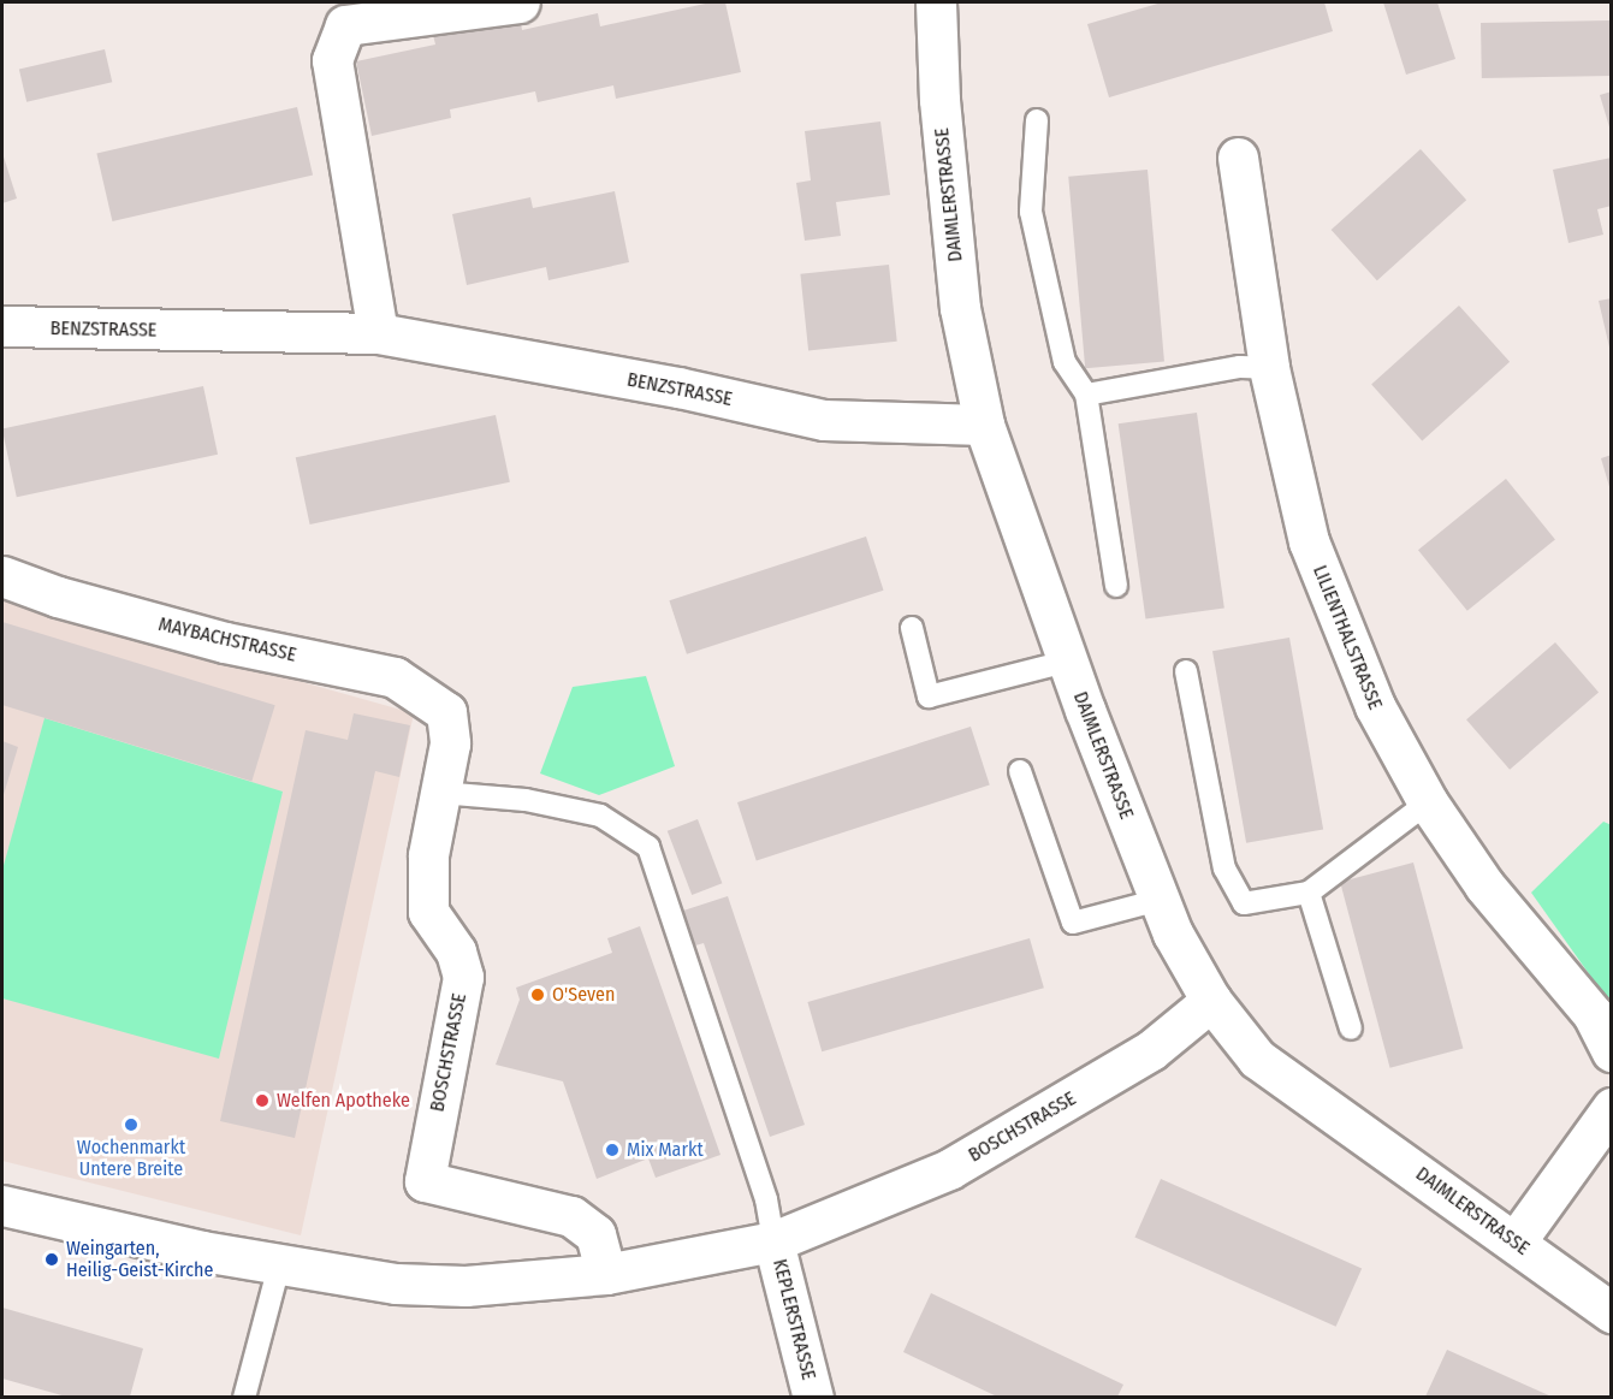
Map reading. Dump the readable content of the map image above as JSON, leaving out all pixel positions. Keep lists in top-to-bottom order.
{
  "streets": {
    "street": [
      "DAIMLERSTRASSE",
      "BENZSTRASSE",
      "LILIENTHALSTRASSE",
      "MAYBACHSTRASSE",
      "BOSCHSTRASSE",
      "KEPLERSTRASSE"
    ]
  },
  "crossings": [
    ["DAIMLERSTRASSE", "BENZSTRASSE"],
    ["DAIMLERSTRASSE", "BOSCHSTRASSE"],
    ["MAYBACHSTRASSE", "BOSCHSTRASSE"],
    ["BOSCHSTRASSE", "KEPLERSTRASSE"]
  ],
  "places": [
    "O'Seven",
    "Welfen Apotheke",
    "Wochenmarkt Untere Breite",
    "Mix Markt",
    "Weingarten, Heilig-Geist-Kirche"
  ]
}
